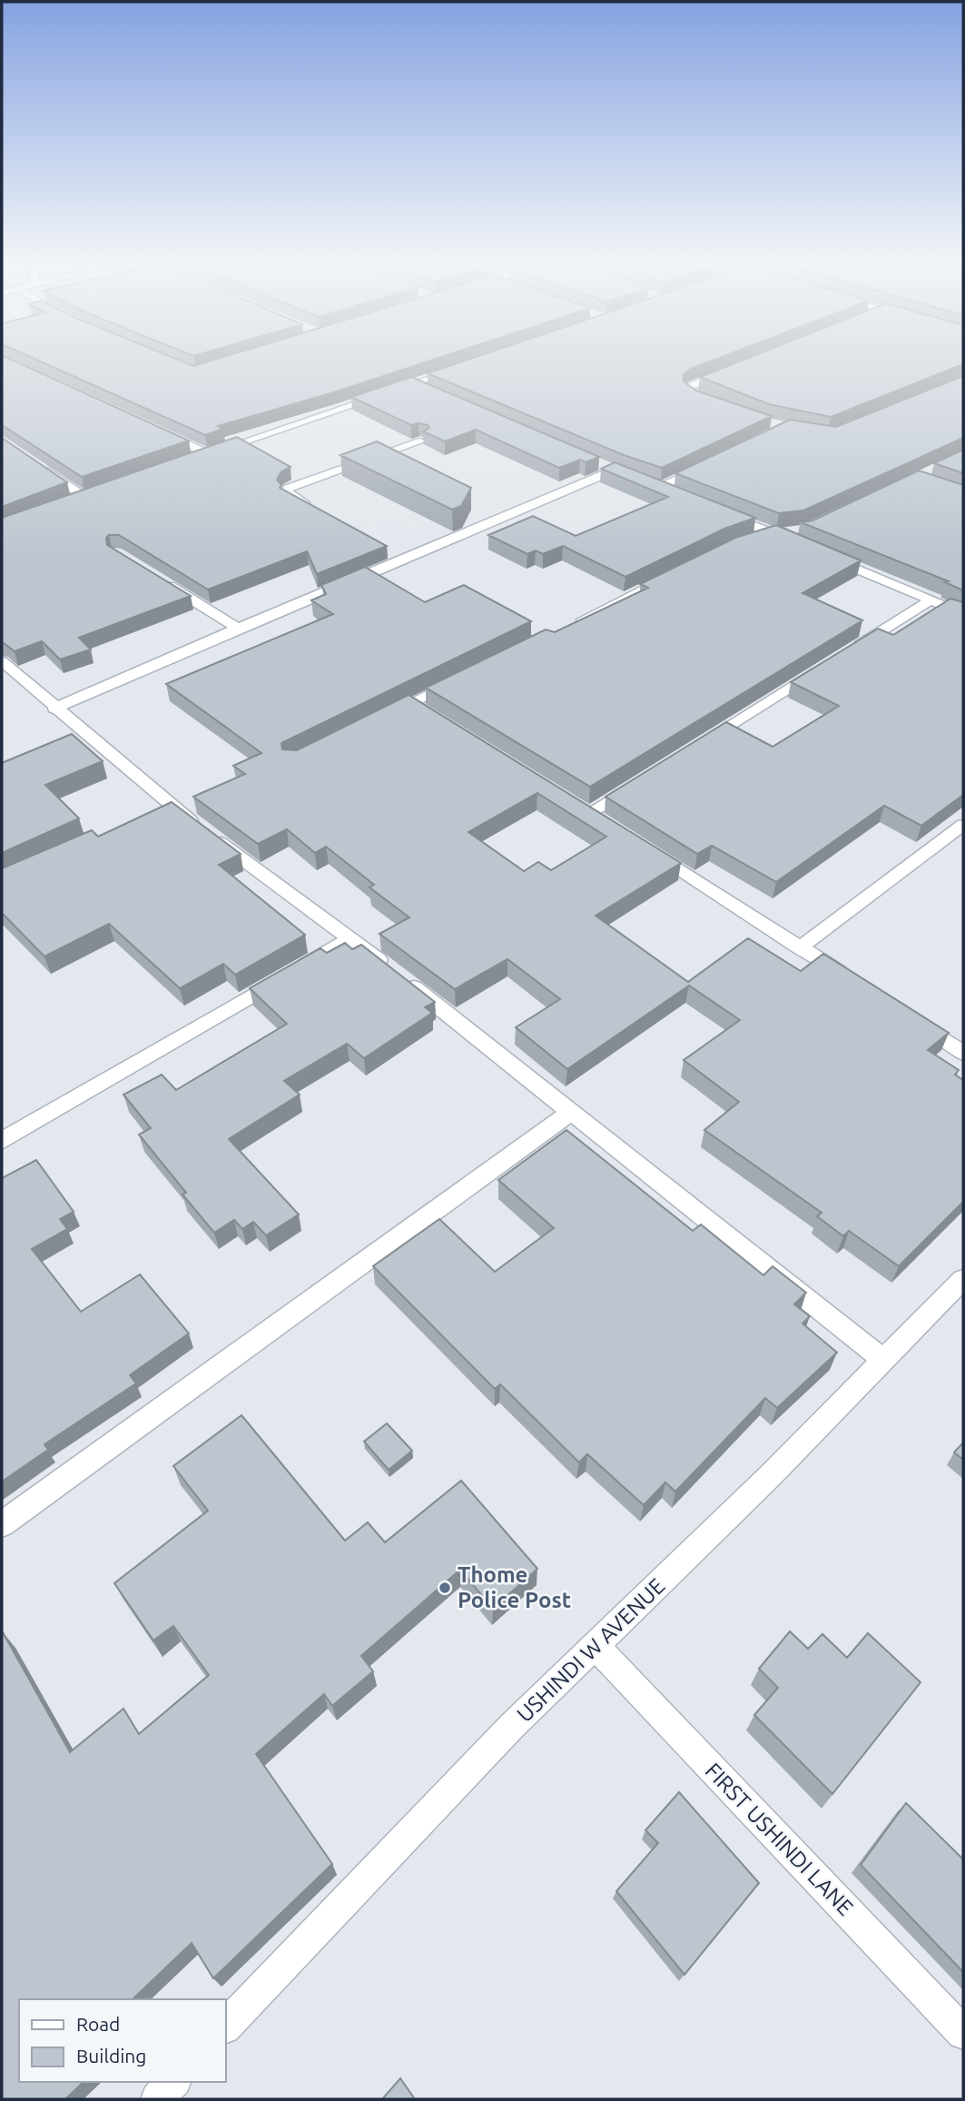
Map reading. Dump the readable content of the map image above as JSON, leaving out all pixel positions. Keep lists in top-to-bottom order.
{
  "streets": {
    "street": ["USHINDI W AVENUE", "FIRST USHINDI LANE"]
  },
  "crossings": [
    ["USHINDI W AVENUE", "FIRST USHINDI LANE"]
  ],
  "places": ["Thome Police Post"],
  "legend": ["Road", "Building"]
}
